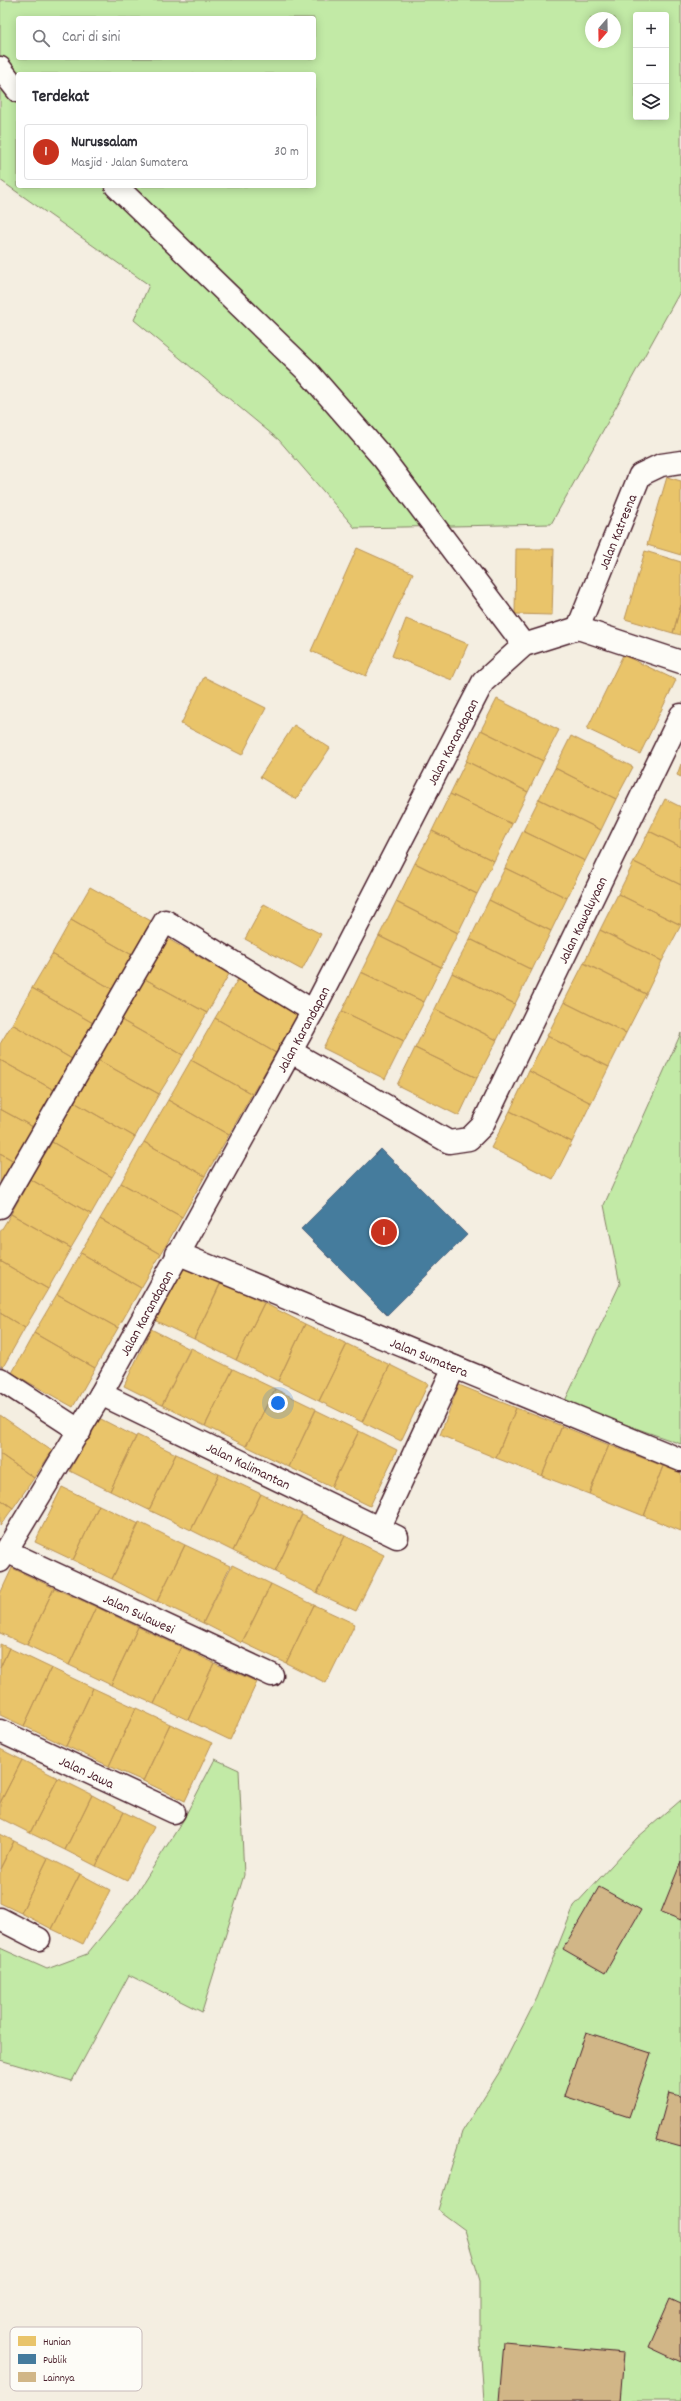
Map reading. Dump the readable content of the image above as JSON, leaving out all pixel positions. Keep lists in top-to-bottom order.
{
  "streets": {
    "street": [
      "Jalan Katresna",
      "Jalan Karandapan",
      "Jalan Kawaluyaan",
      "Jalan Sumatera",
      "Jalan Kalimantan",
      "Jalan Sulawesi",
      "Jalan Jawa"
    ]
  },
  "crossings": [
    ["Jalan Katresna", "Jalan Karandapan"],
    ["Jalan Karandapan", "Jalan Kawaluyaan"],
    ["Jalan Karandapan", "Jalan Sumatera"],
    ["Jalan Karandapan", "Jalan Kalimantan"],
    ["Jalan Karandapan", "Jalan Sulawesi"],
    ["Jalan Sumatera", "Jalan Kalimantan"]
  ],
  "legend": ["Hunian", "Publik", "Lainnya"],
  "north": "bottom",
  "page": {
    "map_buttons": ["+", "−"],
    "search": "Cari di sini",
    "heading": "Terdekat",
    "list": [
      {
        "mark": "1",
        "name": "Nurussalam",
        "note": "Masjid · Jalan Sumatera",
        "value": "30 m"
      }
    ],
    "pins": "1"
  }
}
